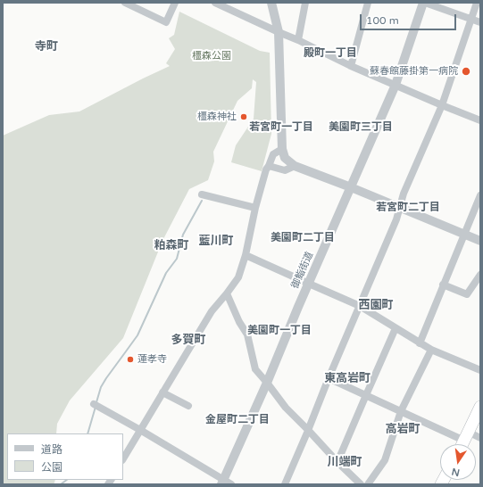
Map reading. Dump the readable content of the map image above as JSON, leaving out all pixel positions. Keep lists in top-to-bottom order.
{
  "streets": {
    "street": ["御鮨街道"]
  },
  "districts": [
    "寺町",
    "殿町一丁目",
    "若宮町一丁目",
    "美園町三丁目",
    "若宮町二丁目",
    "美園町二丁目",
    "藍川町",
    "粕森町",
    "西園町",
    "美園町一丁目",
    "多賀町",
    "東高岩町",
    "金屋町二丁目",
    "高岩町",
    "川端町"
  ],
  "parks": ["橿森公園"],
  "places": ["蘇春館藤掛第一病院", "橿森神社", "蓮孝寺"],
  "legend": ["道路", "公園"],
  "scale_bar": "100 m",
  "north": "bottom"
}
